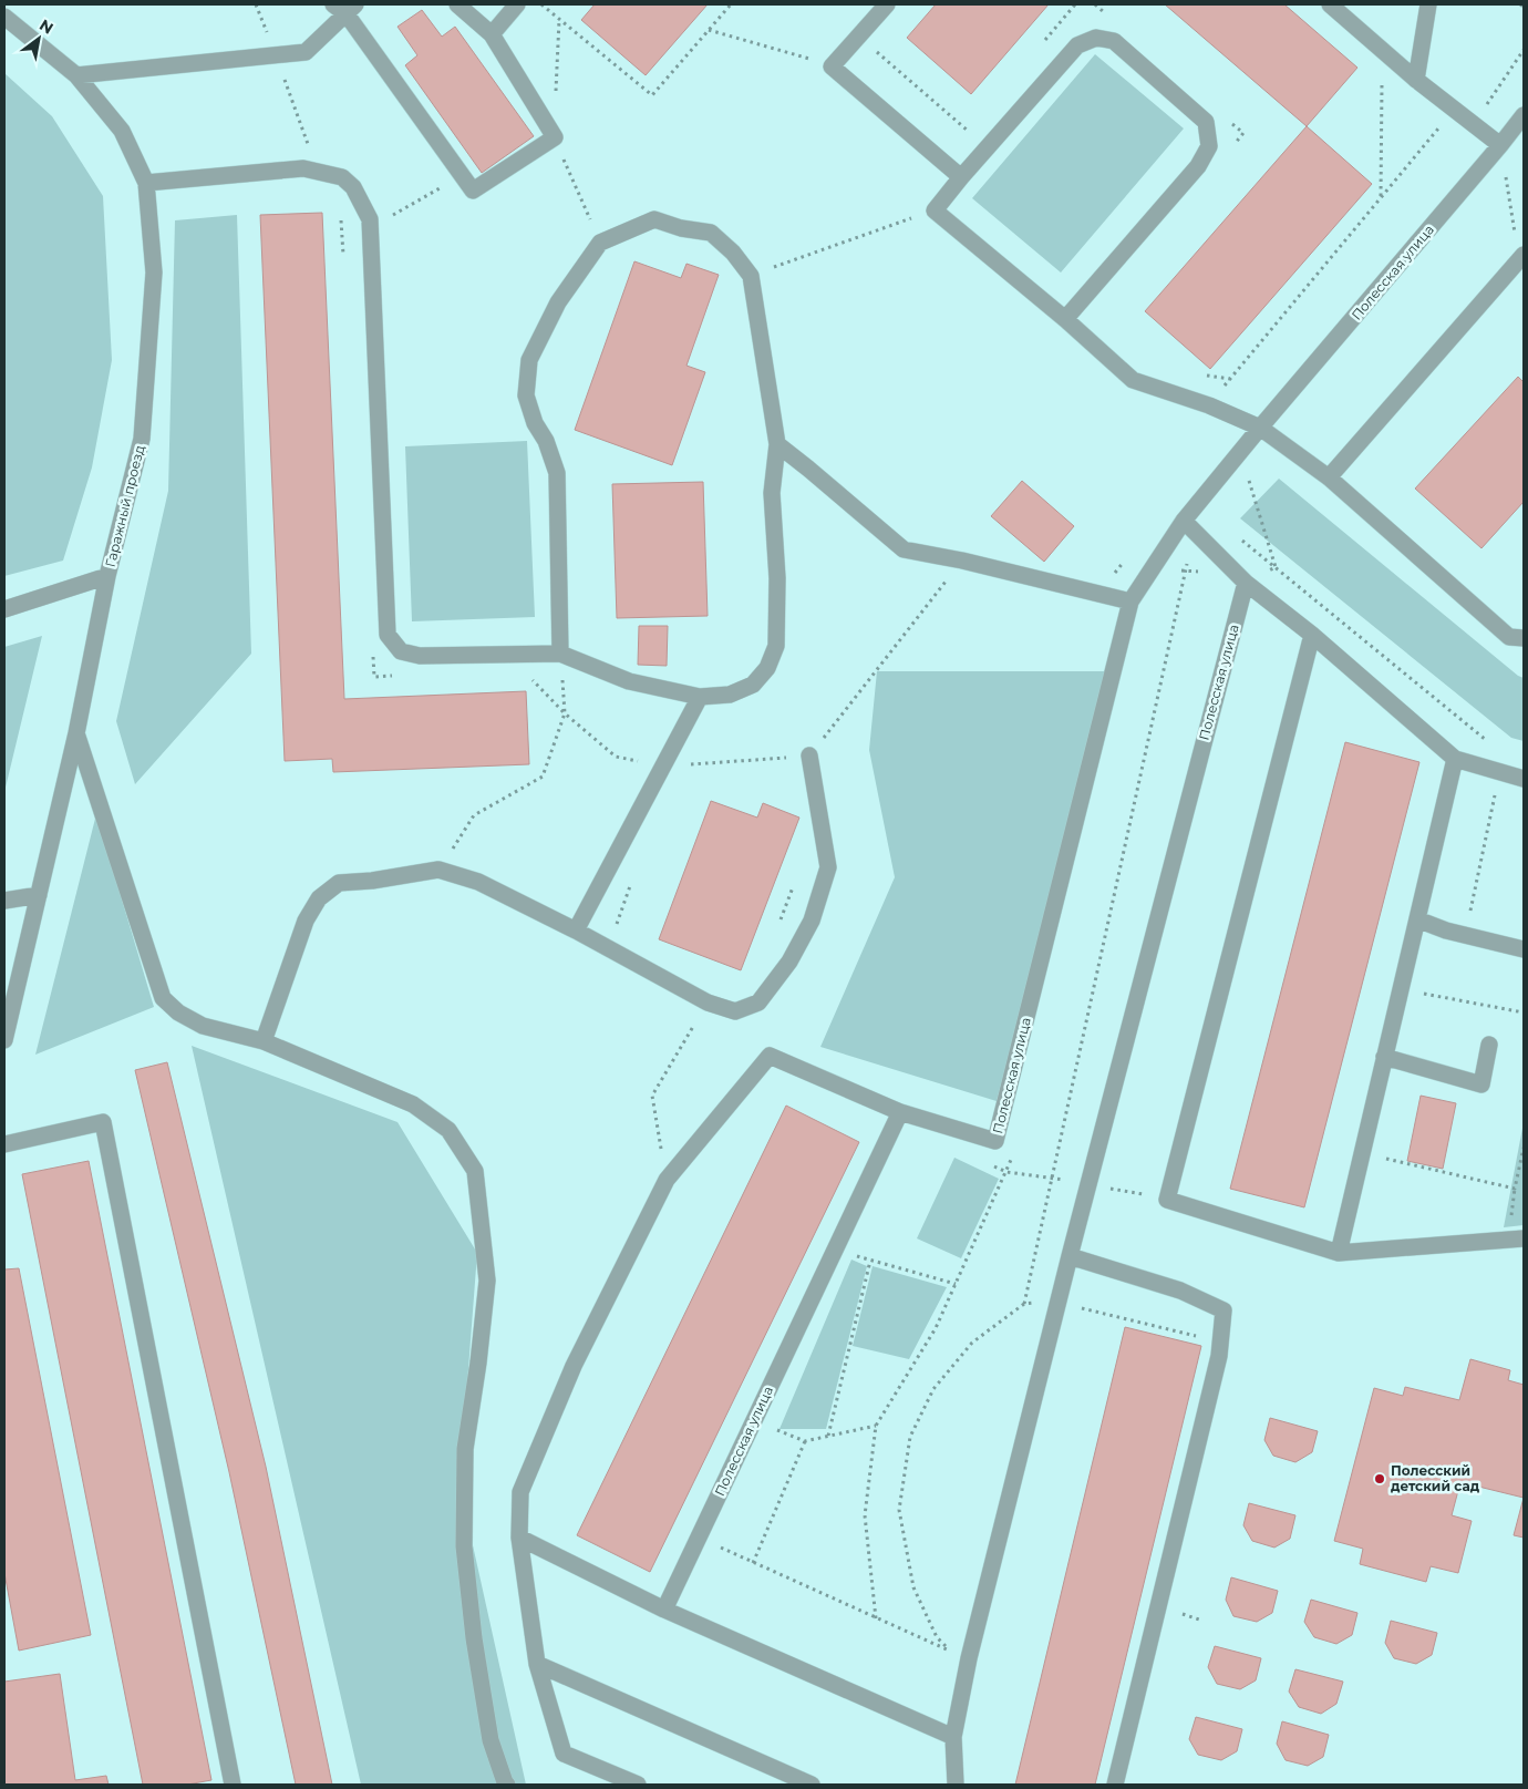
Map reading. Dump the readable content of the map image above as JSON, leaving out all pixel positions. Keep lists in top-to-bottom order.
{
  "streets": {
    "street": ["Полесская улица", "Гаражный проезд"]
  },
  "places": ["Полесский детский сад"],
  "north": "top right"
}
